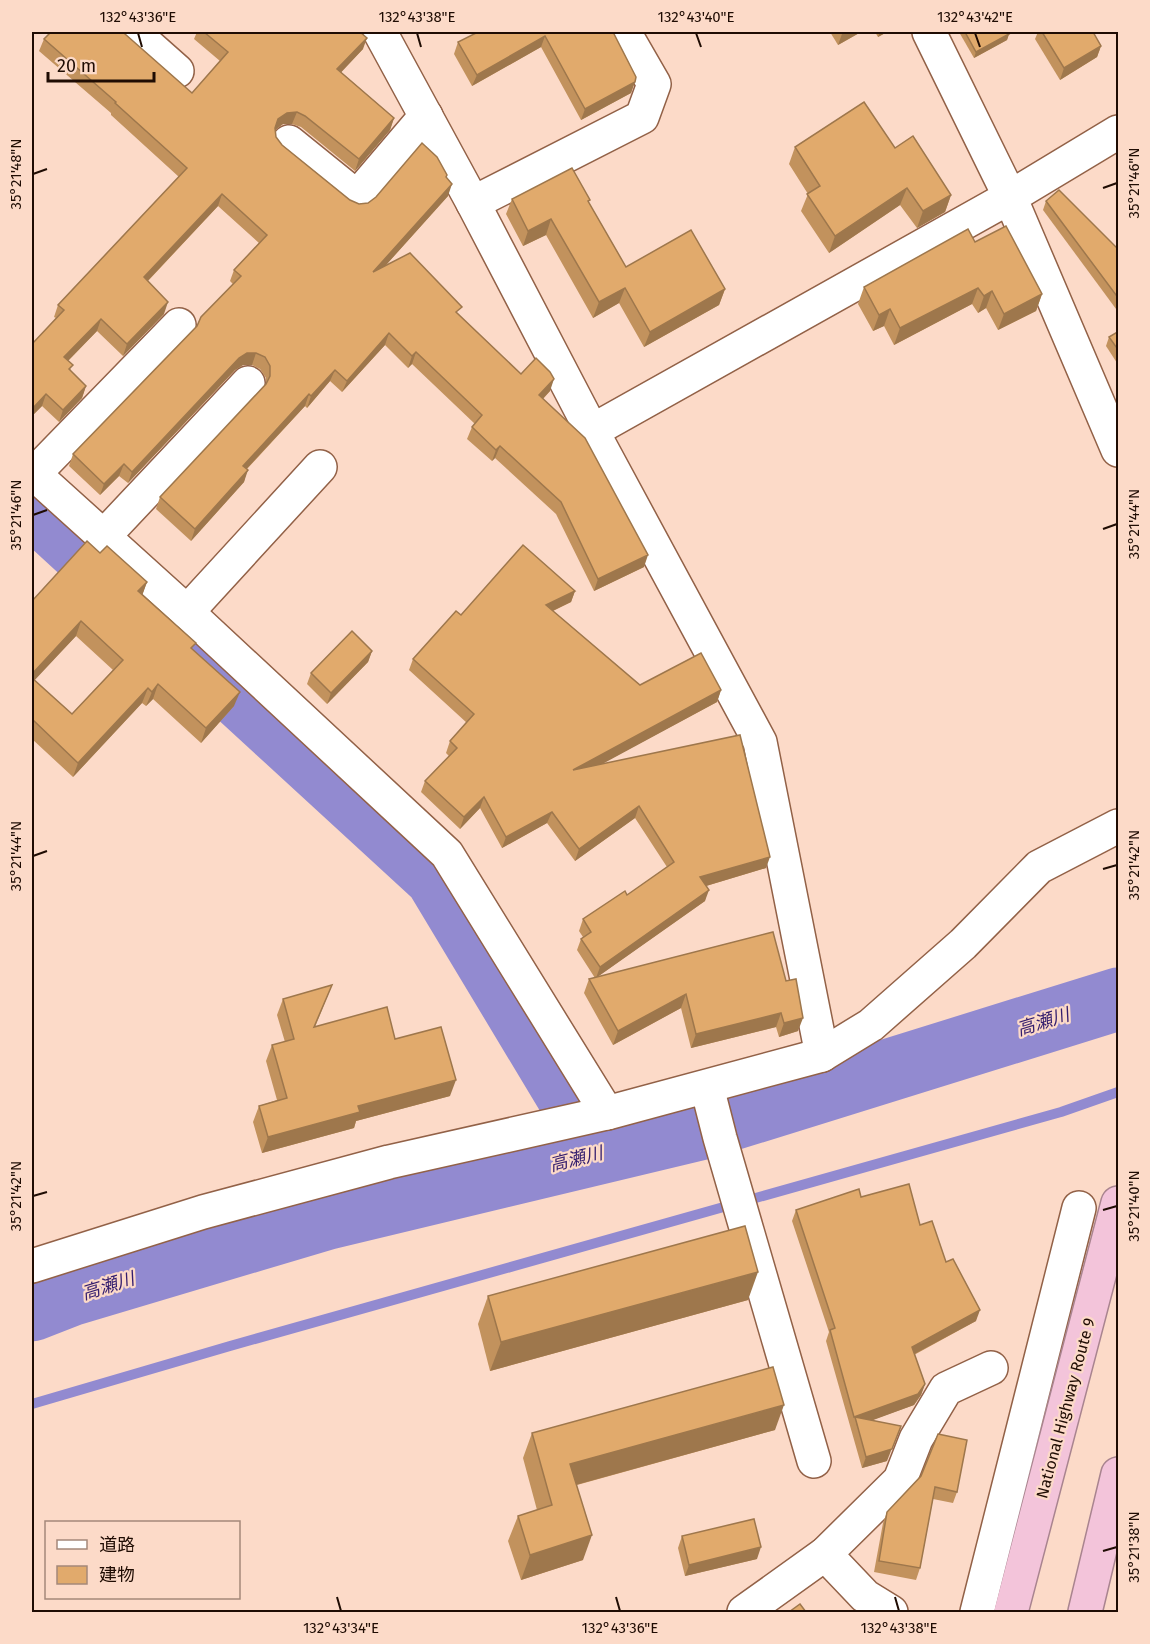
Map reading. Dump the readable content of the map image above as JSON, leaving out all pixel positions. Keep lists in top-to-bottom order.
{
  "streets": {
    "highway": ["National Highway Route 9"]
  },
  "water": ["高瀬川"],
  "legend": ["道路", "建物"],
  "scale_bar": "20 m",
  "coordinates": [
    "132°43'36\"E",
    "132°43'38\"E",
    "132°43'40\"E",
    "132°43'42\"E",
    "35°21'48\"N",
    "35°21'46\"N",
    "35°21'44\"N",
    "35°21'42\"N",
    "35°21'40\"N",
    "35°21'38\"N",
    "132°43'34\"E"
  ]
}
